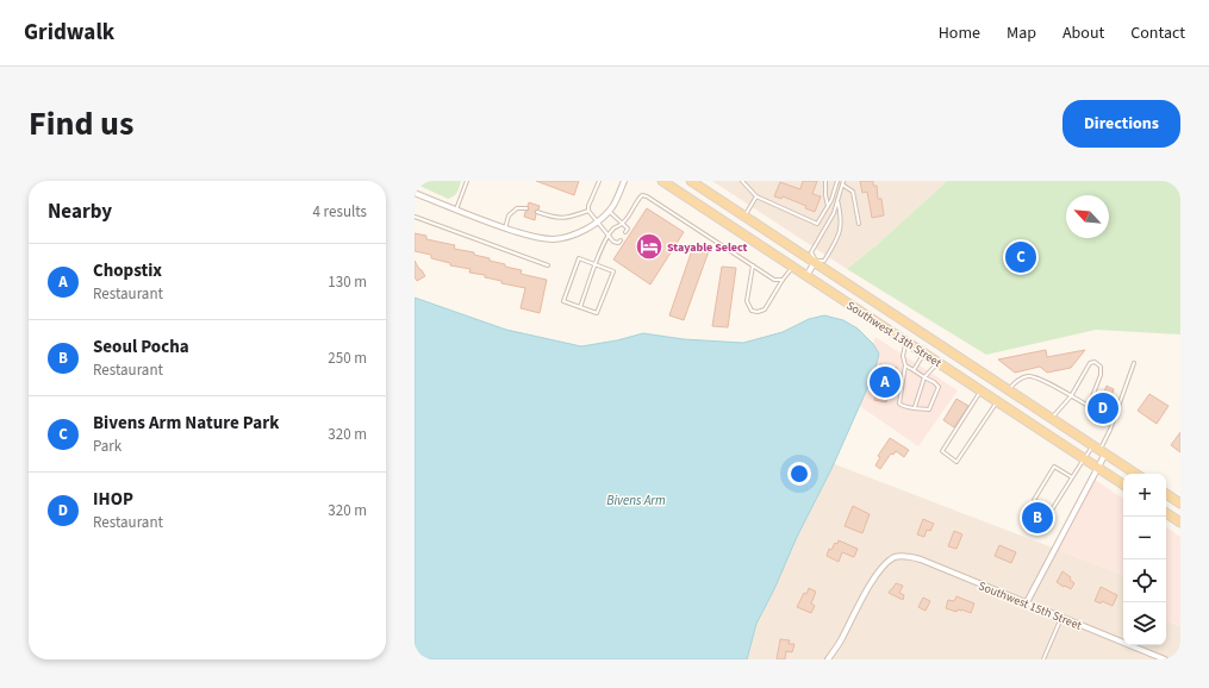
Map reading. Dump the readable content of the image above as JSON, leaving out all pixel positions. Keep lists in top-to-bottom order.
{
  "streets": {
    "main road": ["Southwest 13th Street"],
    "street": ["Southwest 15th Street"]
  },
  "water": ["Bivens Arm"],
  "places": {
    "hotel": ["Stayable Select"]
  },
  "north": "top left",
  "page": {
    "header": "Gridwalk",
    "nav": [
      "Home",
      "Map",
      "About",
      "Contact"
    ],
    "title": "Find us",
    "buttons": "Directions",
    "heading": ["Nearby", "4 results"],
    "pins": [
      "C",
      "A",
      "D",
      "B"
    ],
    "list": [
      {
        "mark": "A",
        "name": "Chopstix",
        "note": "Restaurant",
        "value": "130 m"
      },
      {
        "mark": "B",
        "name": "Seoul Pocha",
        "note": "Restaurant",
        "value": "250 m"
      },
      {
        "mark": "C",
        "name": "Bivens Arm Nature Park",
        "note": "Park",
        "value": "320 m"
      },
      {
        "mark": "D",
        "name": "IHOP",
        "note": "Restaurant",
        "value": "320 m"
      }
    ],
    "map_buttons": ["+", "−"]
  }
}
